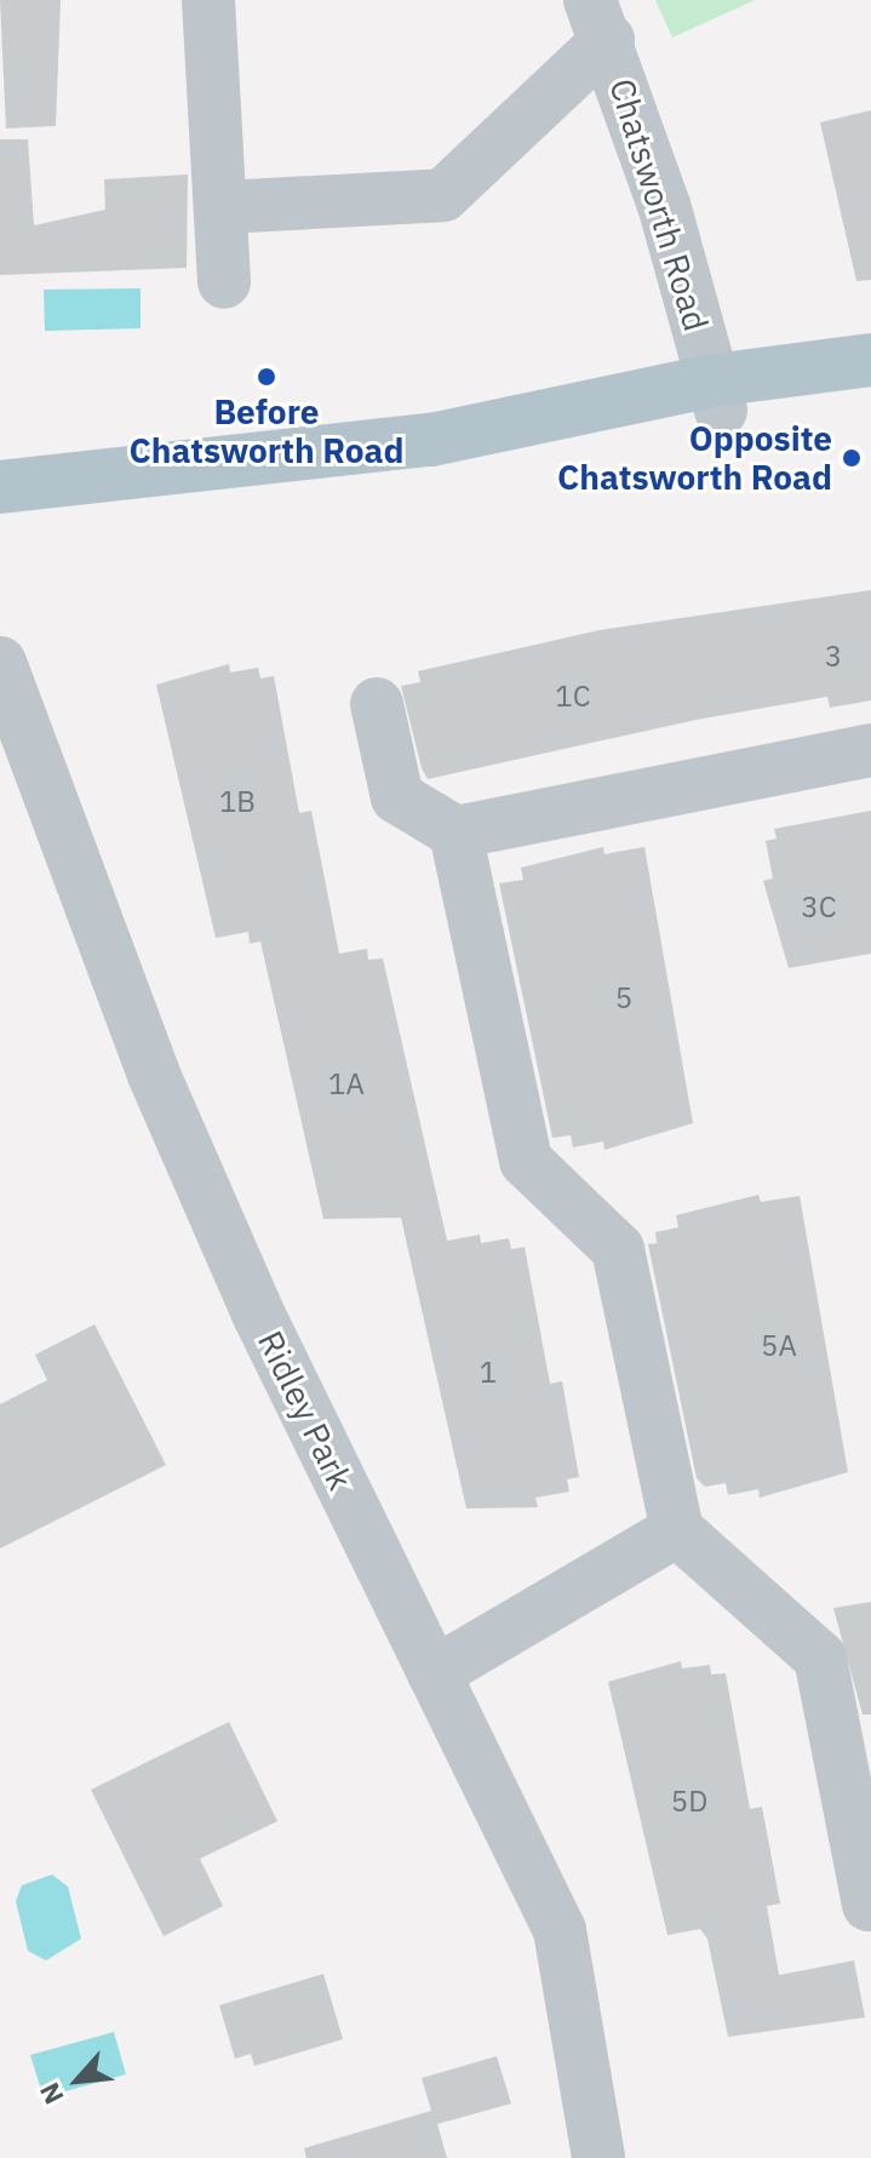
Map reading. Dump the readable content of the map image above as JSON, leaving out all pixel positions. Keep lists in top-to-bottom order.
{
  "streets": {
    "street": ["Chatsworth Road", "Ridley Park"]
  },
  "places": ["Before Chatsworth Road", "Opposite Chatsworth Road"],
  "house_numbers": [
    "3",
    "1C",
    "1B",
    "3C",
    "5",
    "1A",
    "5A",
    "1",
    "5D"
  ],
  "north": "bottom left"
}
